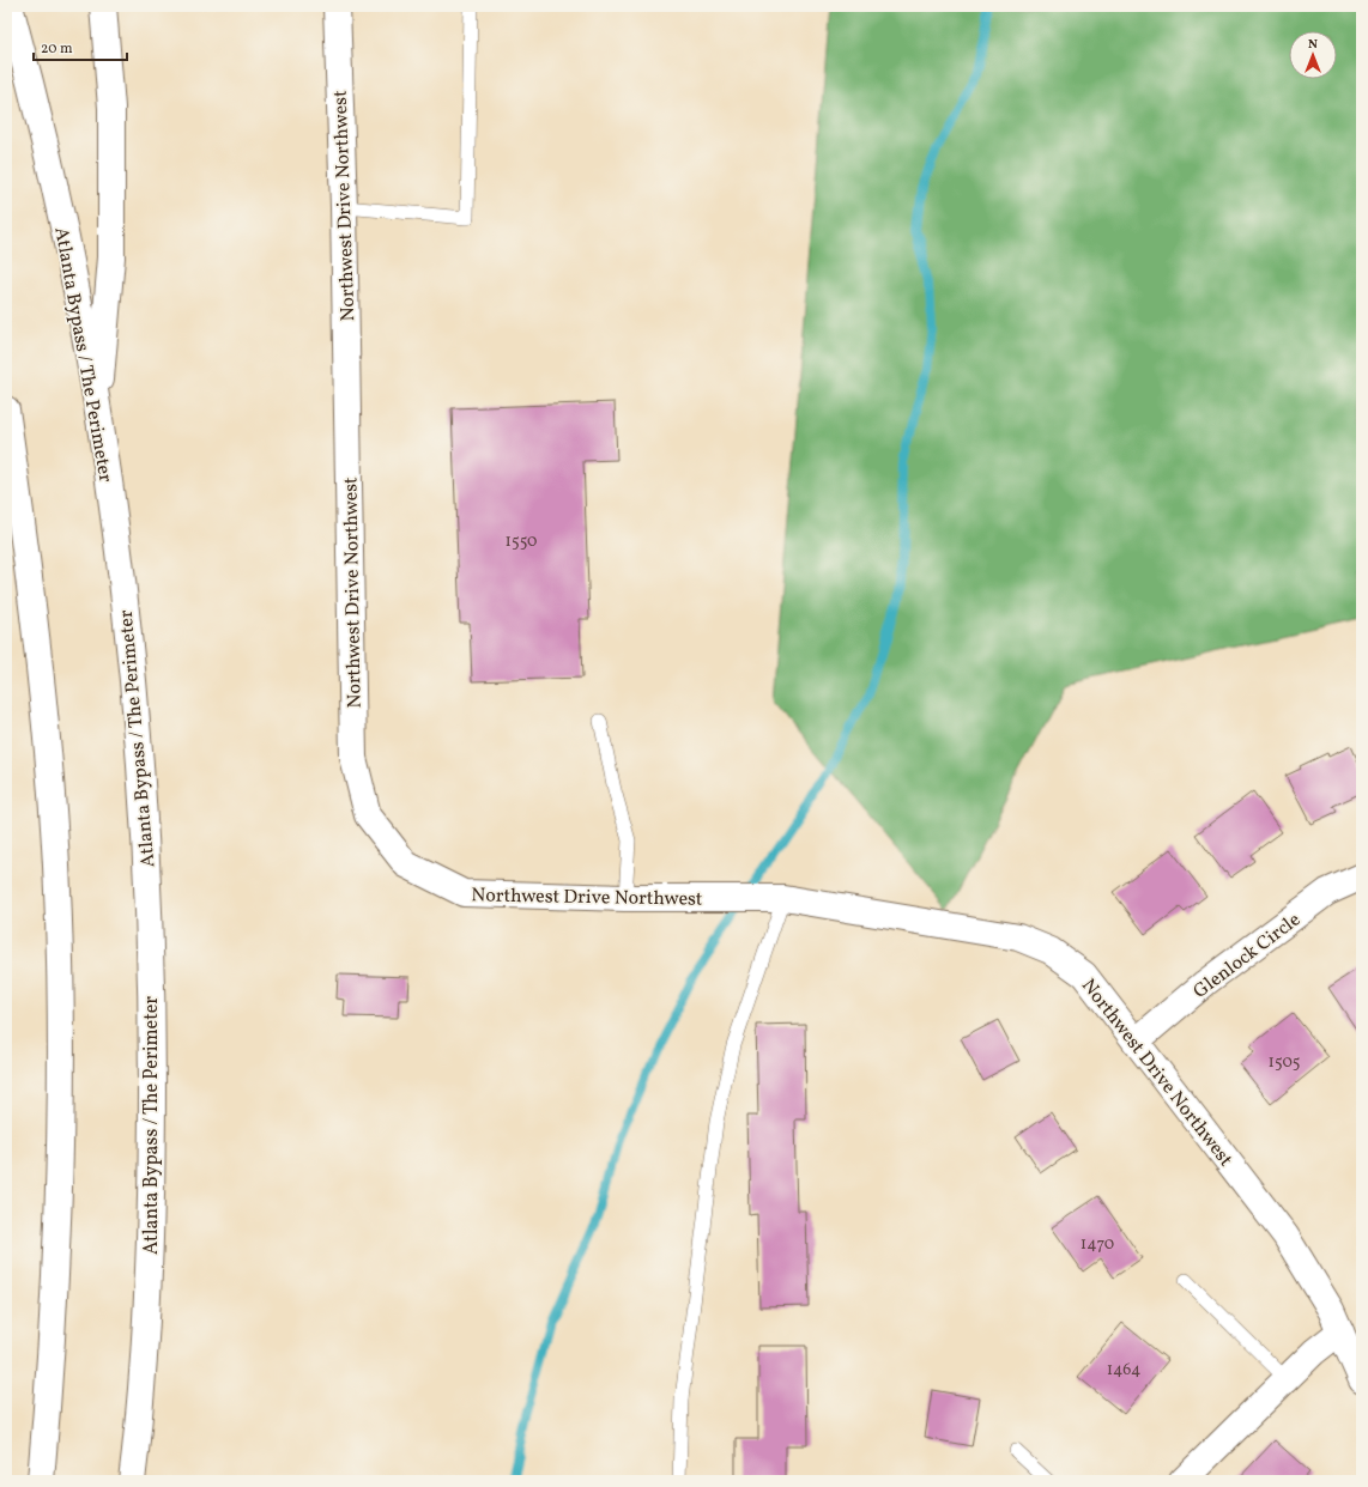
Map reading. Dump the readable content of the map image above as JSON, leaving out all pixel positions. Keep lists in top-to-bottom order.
{
  "streets": {
    "main road": ["Northwest Drive Northwest", "Atlanta Bypass / The Perimeter", "Glenlock Circle"]
  },
  "crossings": [
    ["Northwest Drive Northwest", "Glenlock Circle"]
  ],
  "house_numbers": [
    "1550",
    "1505",
    "1470",
    "1464"
  ],
  "scale_bar": "20 m",
  "north": "top"
}
